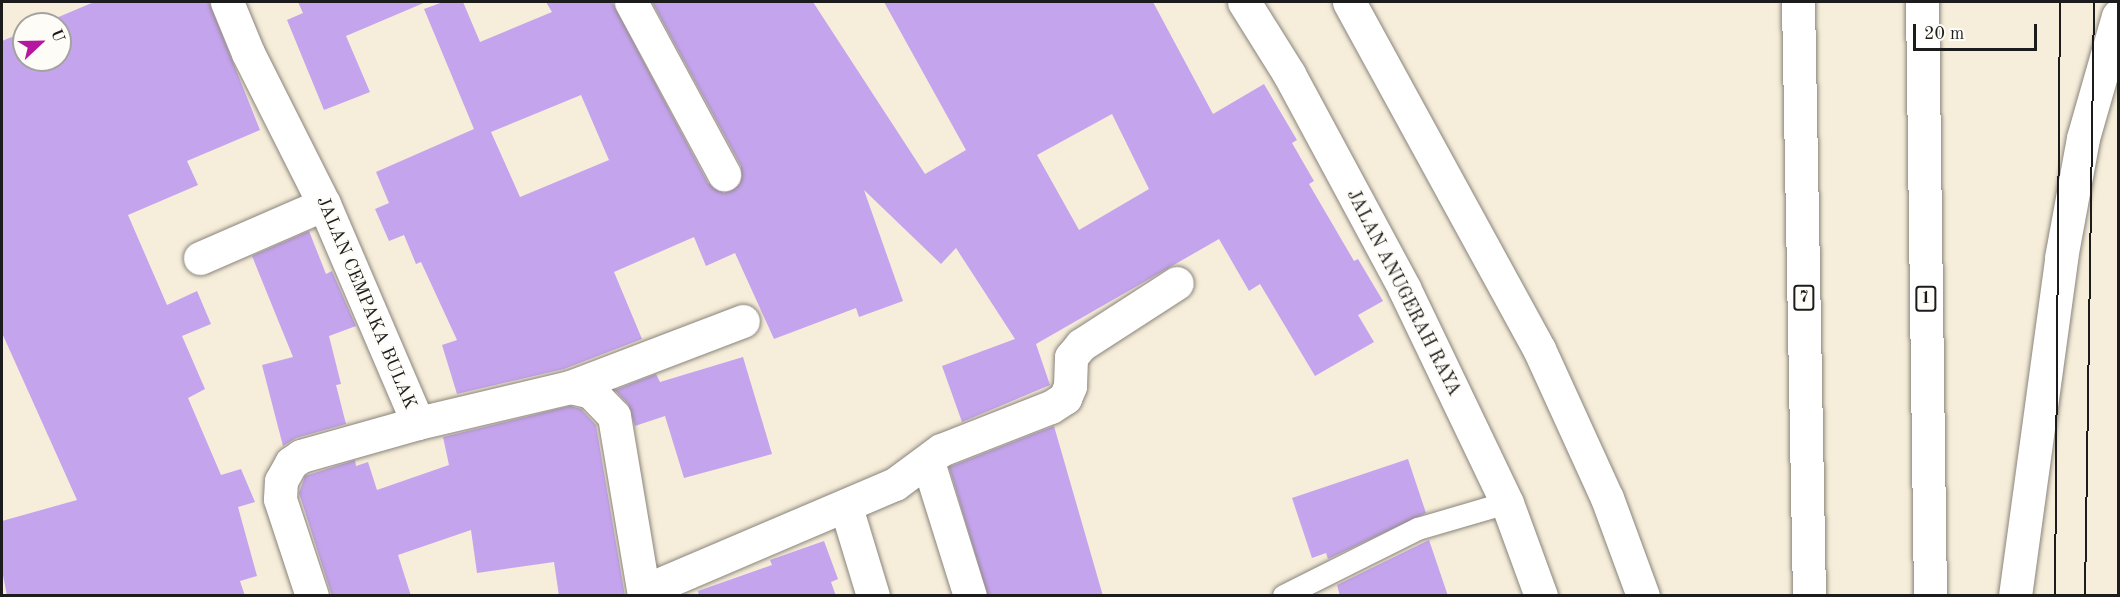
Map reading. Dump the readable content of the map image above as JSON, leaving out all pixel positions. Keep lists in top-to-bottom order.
{
  "streets": {
    "main road": [
      "JALAN ANUGERAH RAYA",
      "7",
      "1",
      "JALAN CEMPAKA BULAK"
    ]
  },
  "scale_bar": "20 m",
  "north": "right"
}
